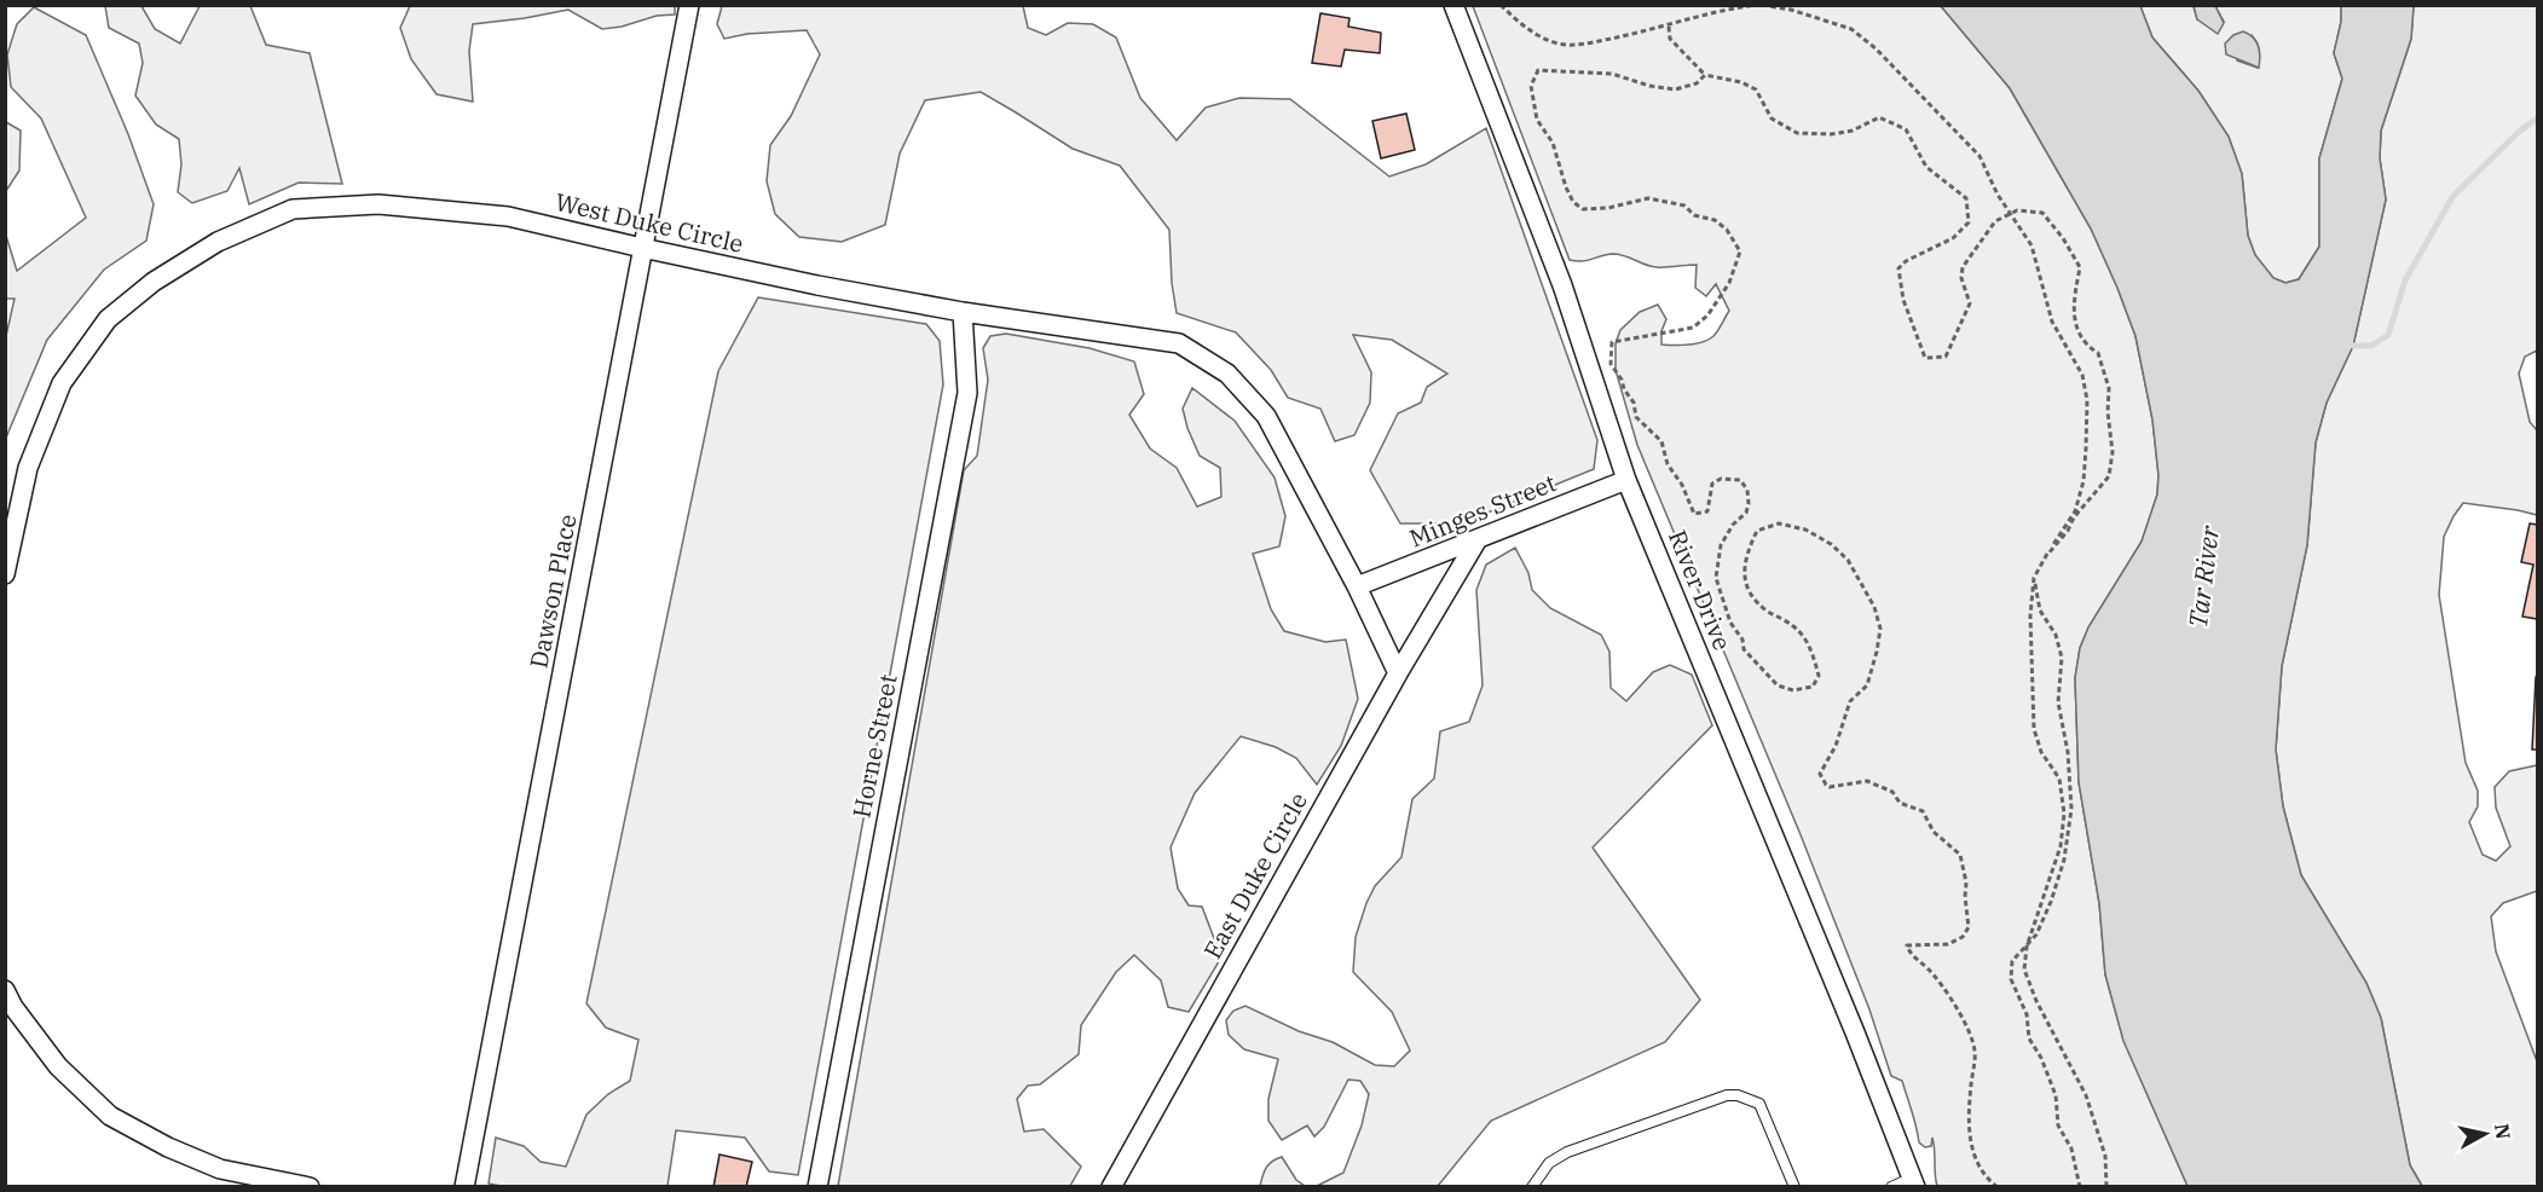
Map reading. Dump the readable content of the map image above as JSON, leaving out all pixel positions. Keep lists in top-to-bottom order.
{
  "streets": {
    "street": [
      "West Duke Circle",
      "Minges Street",
      "River Drive",
      "Dawson Place",
      "Horne Street",
      "East Duke Circle"
    ]
  },
  "crossings": [
    ["West Duke Circle", "Minges Street"],
    ["West Duke Circle", "Dawson Place"],
    ["West Duke Circle", "Horne Street"],
    ["Minges Street", "River Drive"],
    ["Minges Street", "East Duke Circle"]
  ],
  "water": ["Tar River"],
  "north": "right"
}
